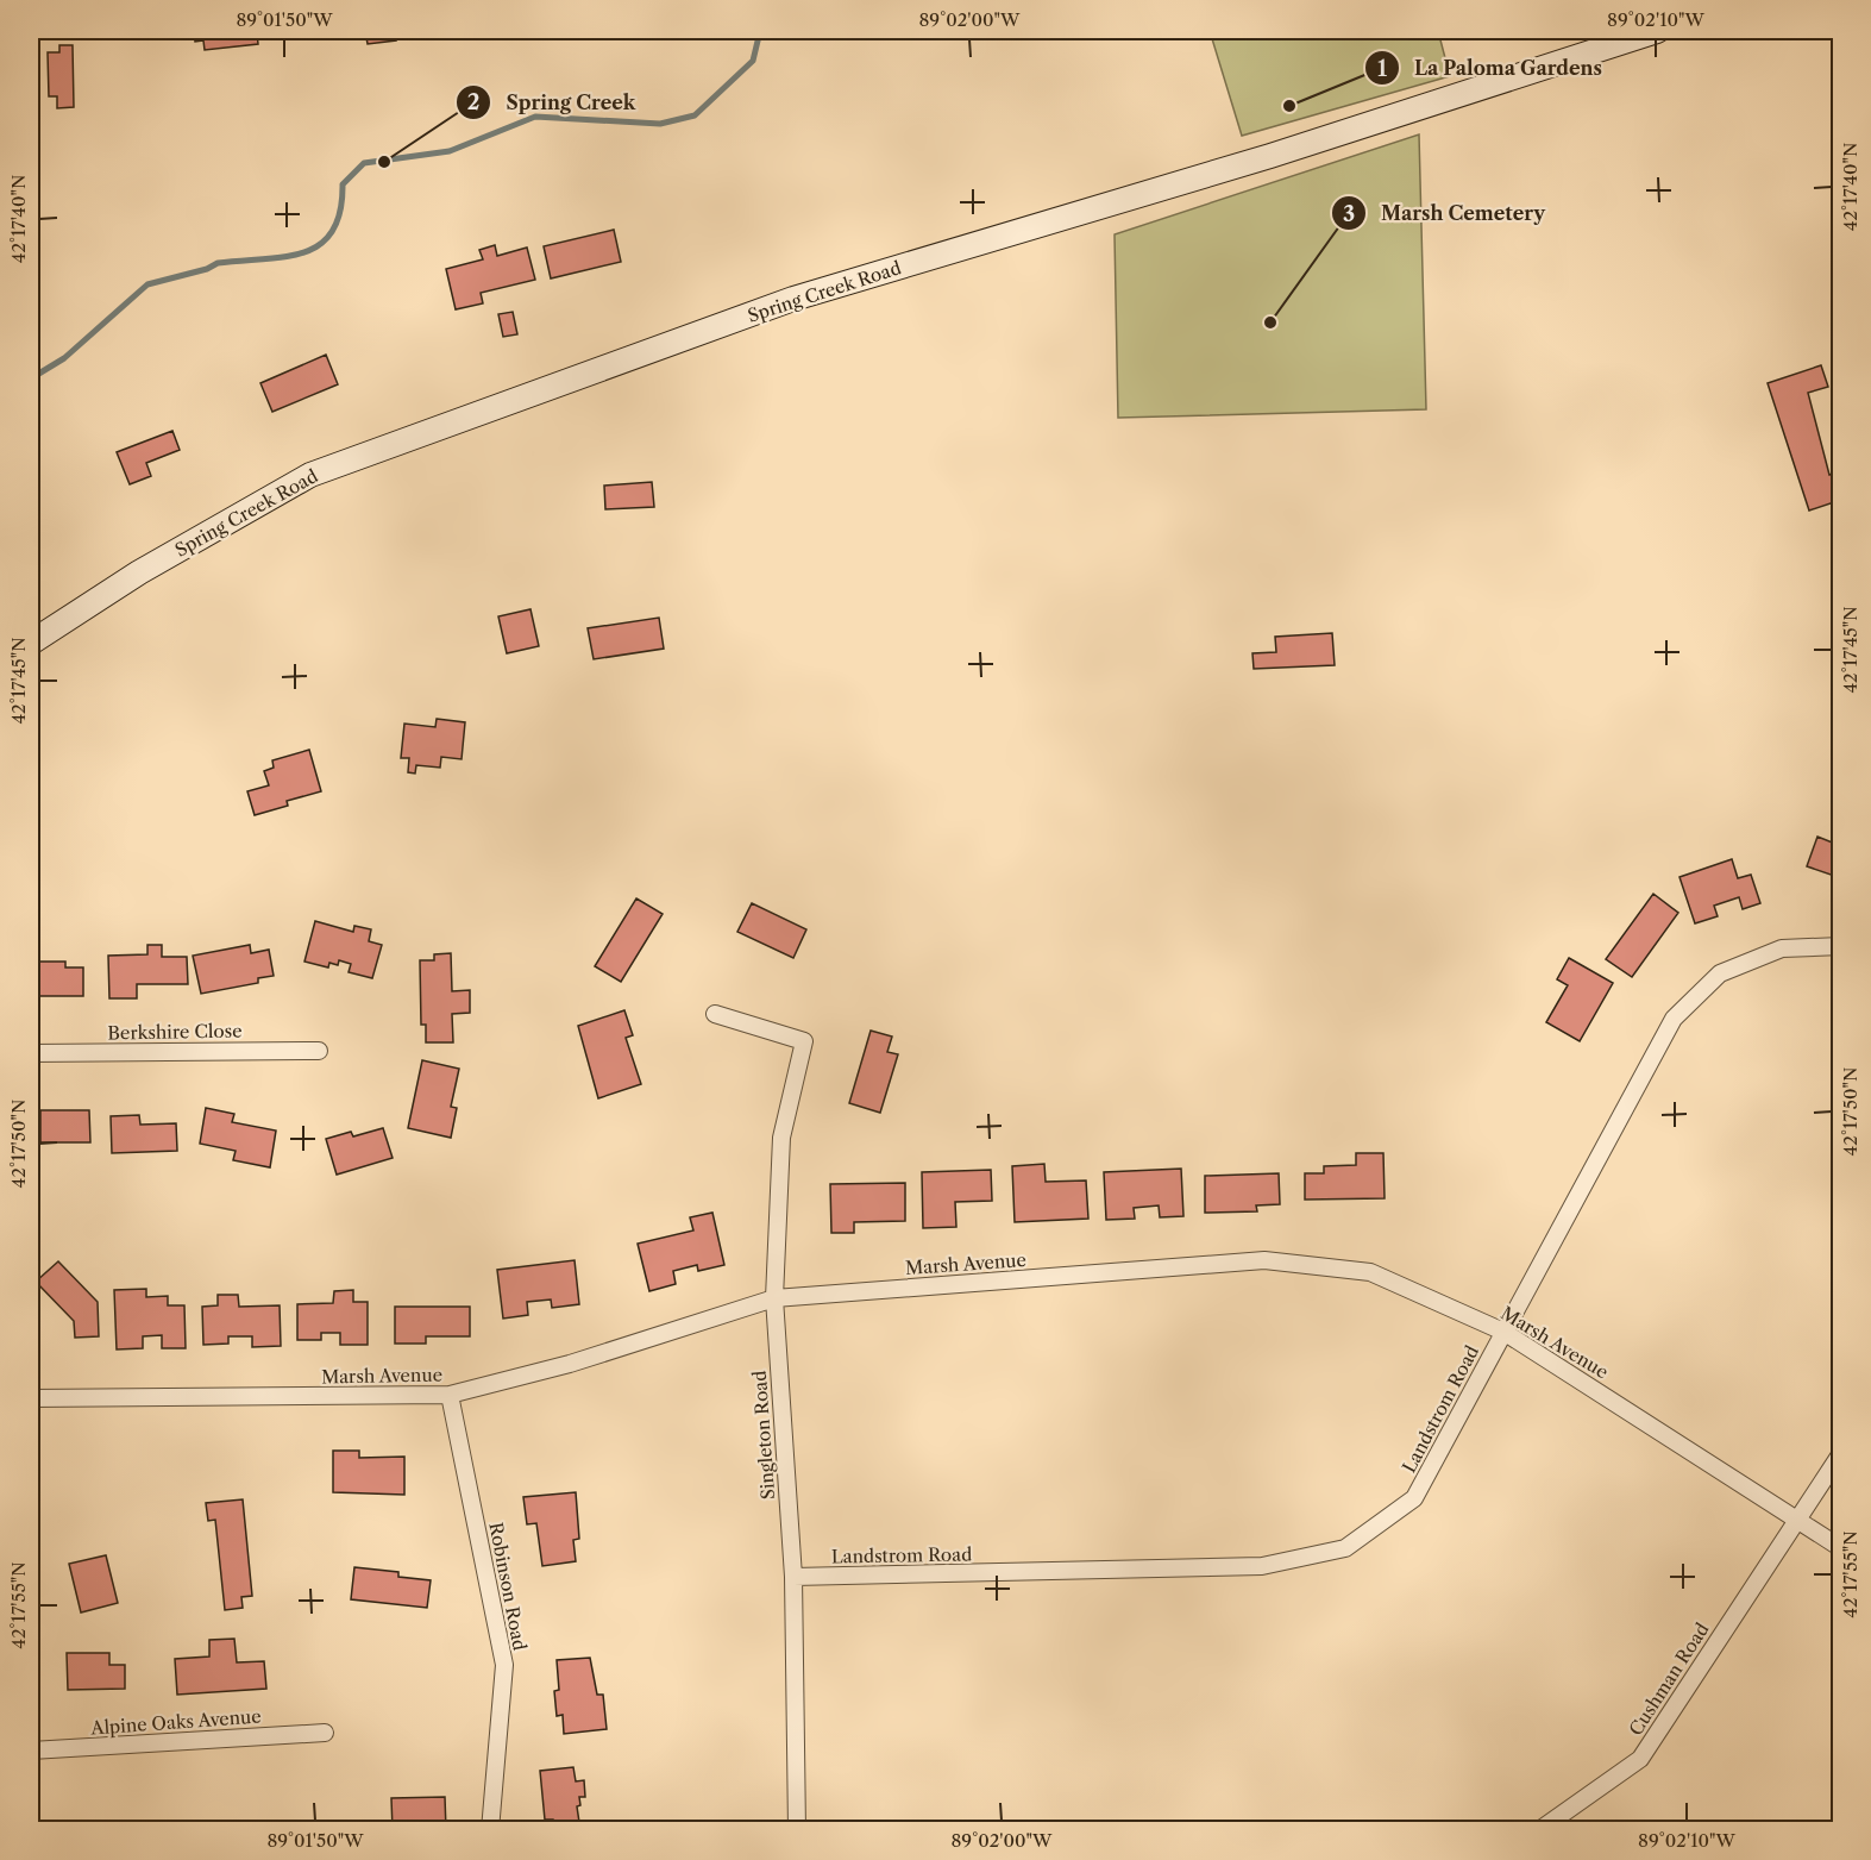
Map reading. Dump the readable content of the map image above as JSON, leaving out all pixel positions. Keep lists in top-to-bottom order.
{
  "streets": {
    "main road": ["Spring Creek Road"],
    "street": [
      "Berkshire Close",
      "Marsh Avenue",
      "Landstrom Road",
      "Singleton Road",
      "Robinson Road",
      "Cushman Road",
      "Alpine Oaks Avenue"
    ]
  },
  "crossings": [
    ["Marsh Avenue", "Landstrom Road"],
    ["Marsh Avenue", "Singleton Road"],
    ["Marsh Avenue", "Robinson Road"],
    ["Marsh Avenue", "Cushman Road"],
    ["Landstrom Road", "Singleton Road"]
  ],
  "places": ["La Paloma Gardens", "Spring Creek", "Marsh Cemetery"],
  "coordinates": [
    "89°01'50\"W",
    "89°02'00\"W",
    "89°02'10\"W",
    "42°17'40\"N",
    "42°17'45\"N",
    "42°17'50\"N",
    "42°17'55\"N"
  ]
}
